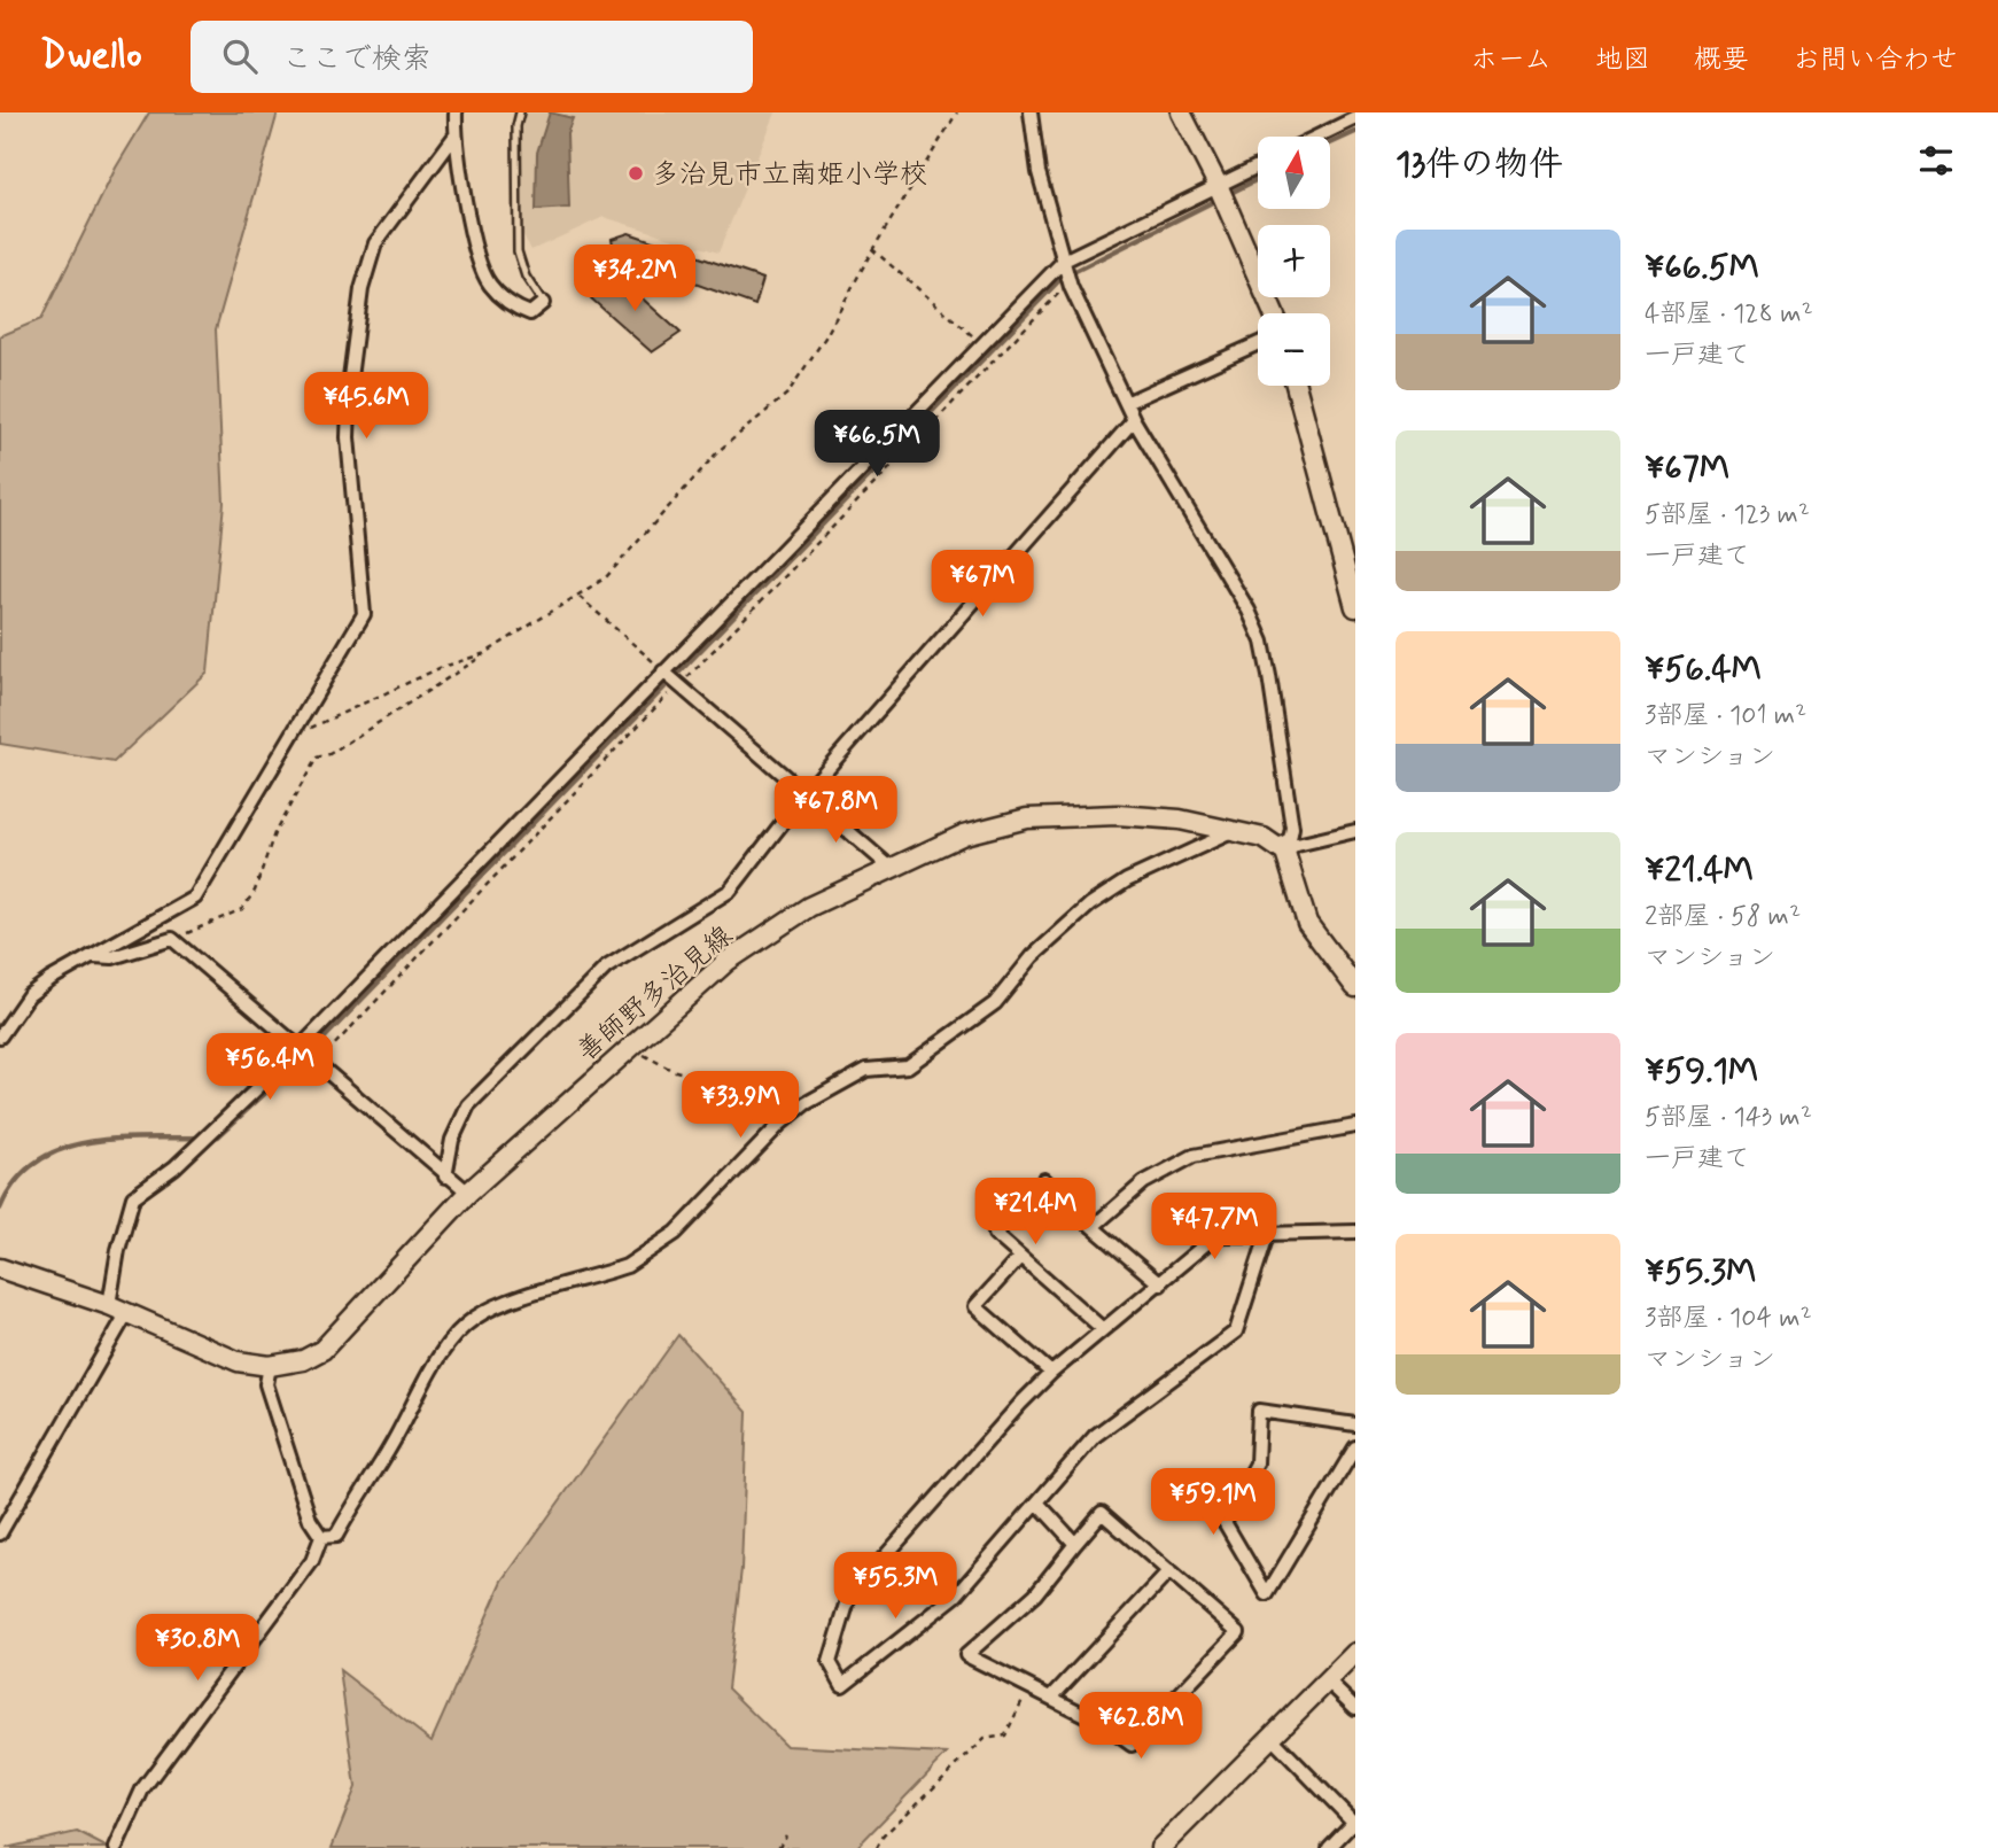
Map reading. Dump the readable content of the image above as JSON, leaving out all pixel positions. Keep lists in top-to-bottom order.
{
  "streets": {
    "main road": ["善師野多治見線"]
  },
  "places": ["多治見市立南姫小学校"],
  "north": "top",
  "page": {
    "header": "Dwello",
    "search": "ここで検索",
    "nav": [
      "ホーム",
      "地図",
      "概要",
      "お問い合わせ"
    ],
    "heading": "13件の物件",
    "map_buttons": ["+", "−"],
    "list": [
      {
        "name": "¥66.5M",
        "note": "4部屋 · 128 m² · 一戸建て"
      },
      {
        "name": "¥67M",
        "note": "5部屋 · 123 m² · 一戸建て"
      },
      {
        "name": "¥56.4M",
        "note": "3部屋 · 101 m² · マンション"
      },
      {
        "name": "¥21.4M",
        "note": "2部屋 · 58 m² · マンション"
      },
      {
        "name": "¥59.1M",
        "note": "5部屋 · 143 m² · 一戸建て"
      },
      {
        "name": "¥55.3M",
        "note": "3部屋 · 104 m² · マンション"
      }
    ],
    "price": [
      "¥34.2M",
      "¥45.6M",
      "¥66.5M",
      "¥67M",
      "¥67.8M",
      "¥56.4M",
      "¥33.9M",
      "¥21.4M",
      "¥47.7M",
      "¥59.1M",
      "¥55.3M",
      "¥30.8M",
      "¥62.8M"
    ]
  }
}
